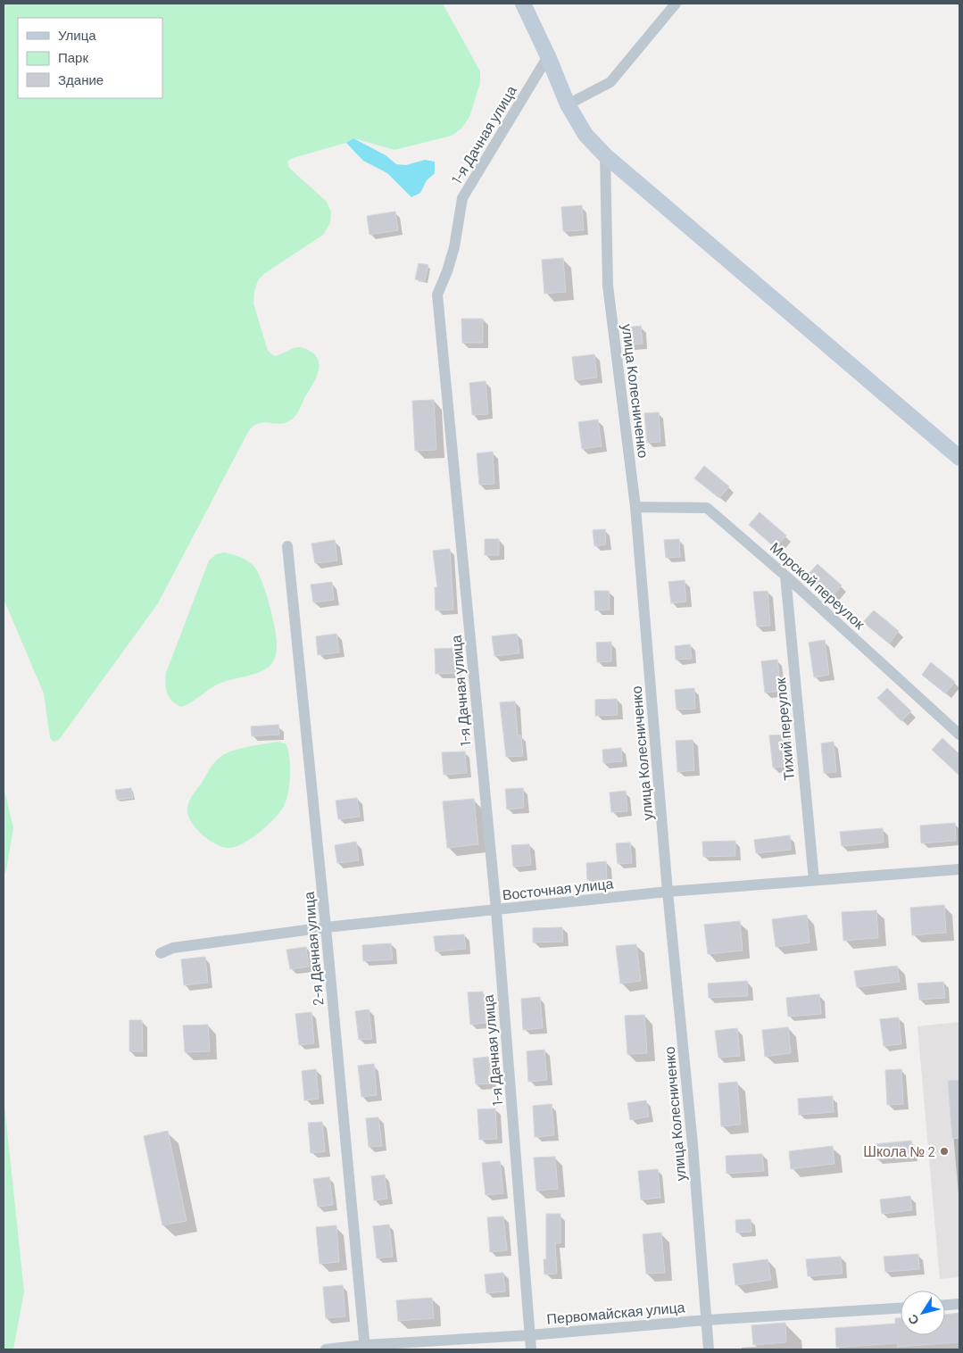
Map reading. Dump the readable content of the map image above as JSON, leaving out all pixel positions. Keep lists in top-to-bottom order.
{
  "streets": {
    "street": [
      "1-я Дачная улица",
      "улица Колесниченко",
      "Морской переулок",
      "Тихий переулок",
      "Восточная улица",
      "2-я Дачная улица",
      "Первомайская улица"
    ]
  },
  "crossings": [
    ["1-я Дачная улица", "Восточная улица"],
    ["1-я Дачная улица", "Первомайская улица"],
    ["улица Колесниченко", "Морской переулок"],
    ["улица Колесниченко", "Восточная улица"],
    ["улица Колесниченко", "Первомайская улица"],
    ["Морской переулок", "Тихий переулок"],
    ["Тихий переулок", "Восточная улица"],
    ["Восточная улица", "2-я Дачная улица"],
    ["2-я Дачная улица", "Первомайская улица"]
  ],
  "places": ["Школа № 2"],
  "legend": ["Улица", "Парк", "Здание"],
  "north": "bottom left"
}
